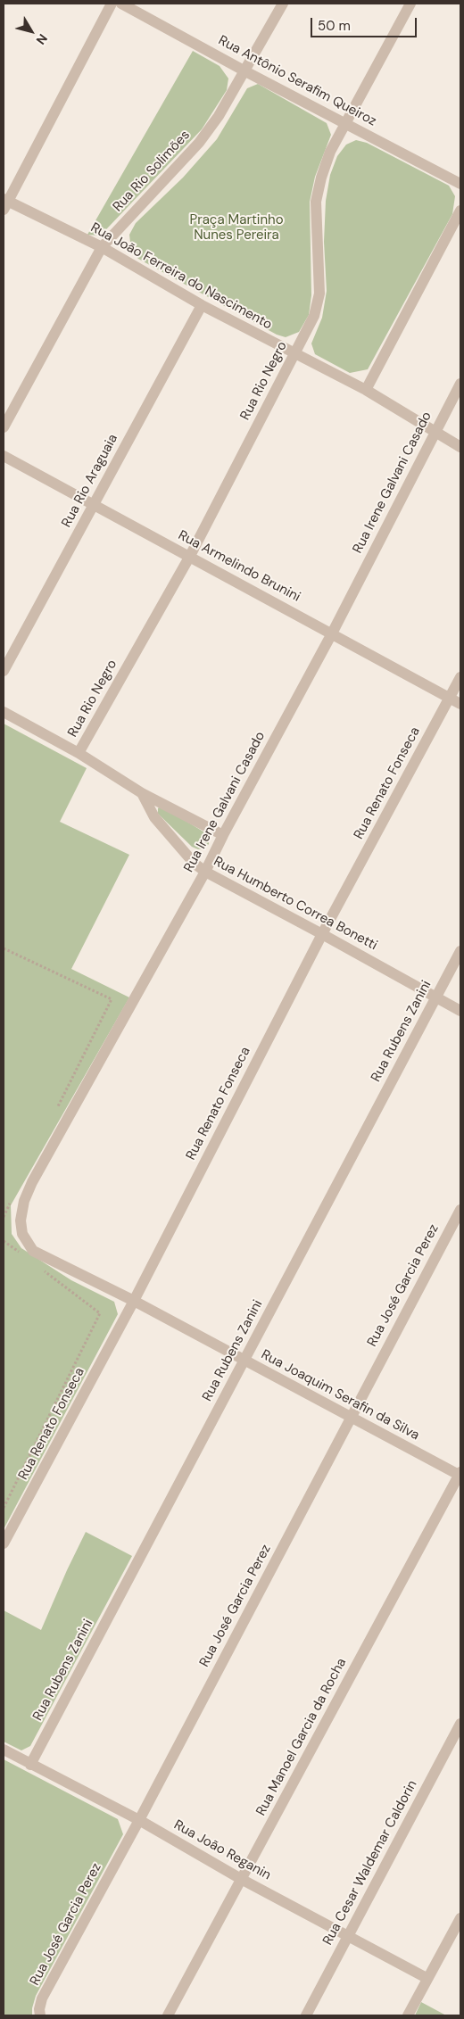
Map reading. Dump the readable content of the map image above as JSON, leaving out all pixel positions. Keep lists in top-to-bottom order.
{
  "streets": {
    "street": [
      "Rua Antônio Serafim Queiroz",
      "Rua Rio Solimões",
      "Rua João Ferreira do Nascimento",
      "Rua Rio Negro",
      "Rua Rio Araguaia",
      "Rua Irene Galvani Casado",
      "Rua Armelindo Brunini",
      "Rua Renato Fonseca",
      "Rua Humberto Correa Bonetti",
      "Rua Rubens Zanini",
      "Rua José Garcia Perez",
      "Rua Joaquim Serafin da Silva",
      "Rua Manoel Garcia da Rocha",
      "Rua João Reganin",
      "Rua Cesar Waldemar Caldorin"
    ]
  },
  "crossings": [
    ["Rua Antônio Serafim Queiroz", "Rua Rio Solimões"],
    ["Rua Antônio Serafim Queiroz", "Rua Rio Negro"],
    ["Rua Rio Solimões", "Rua João Ferreira do Nascimento"],
    ["Rua João Ferreira do Nascimento", "Rua Rio Negro"],
    ["Rua João Ferreira do Nascimento", "Rua Rio Araguaia"],
    ["Rua João Ferreira do Nascimento", "Rua Irene Galvani Casado"],
    ["Rua Rio Negro", "Rua Armelindo Brunini"],
    ["Rua Rio Negro", "Rua Humberto Correa Bonetti"],
    ["Rua Rio Araguaia", "Rua Armelindo Brunini"],
    ["Rua Irene Galvani Casado", "Rua Armelindo Brunini"],
    ["Rua Irene Galvani Casado", "Rua Humberto Correa Bonetti"],
    ["Rua Irene Galvani Casado", "Rua Joaquim Serafin da Silva"],
    ["Rua Armelindo Brunini", "Rua Renato Fonseca"],
    ["Rua Renato Fonseca", "Rua Humberto Correa Bonetti"],
    ["Rua Renato Fonseca", "Rua Joaquim Serafin da Silva"],
    ["Rua Humberto Correa Bonetti", "Rua Rubens Zanini"],
    ["Rua Rubens Zanini", "Rua Joaquim Serafin da Silva"],
    ["Rua Rubens Zanini", "Rua João Reganin"],
    ["Rua José Garcia Perez", "Rua Joaquim Serafin da Silva"],
    ["Rua José Garcia Perez", "Rua João Reganin"],
    ["Rua Joaquim Serafin da Silva", "Rua Manoel Garcia da Rocha"],
    ["Rua Manoel Garcia da Rocha", "Rua João Reganin"],
    ["Rua João Reganin", "Rua Cesar Waldemar Caldorin"]
  ],
  "parks": ["Praça Martinho Nunes Pereira"],
  "scale_bar": "50 m",
  "north": "bottom right"
}
